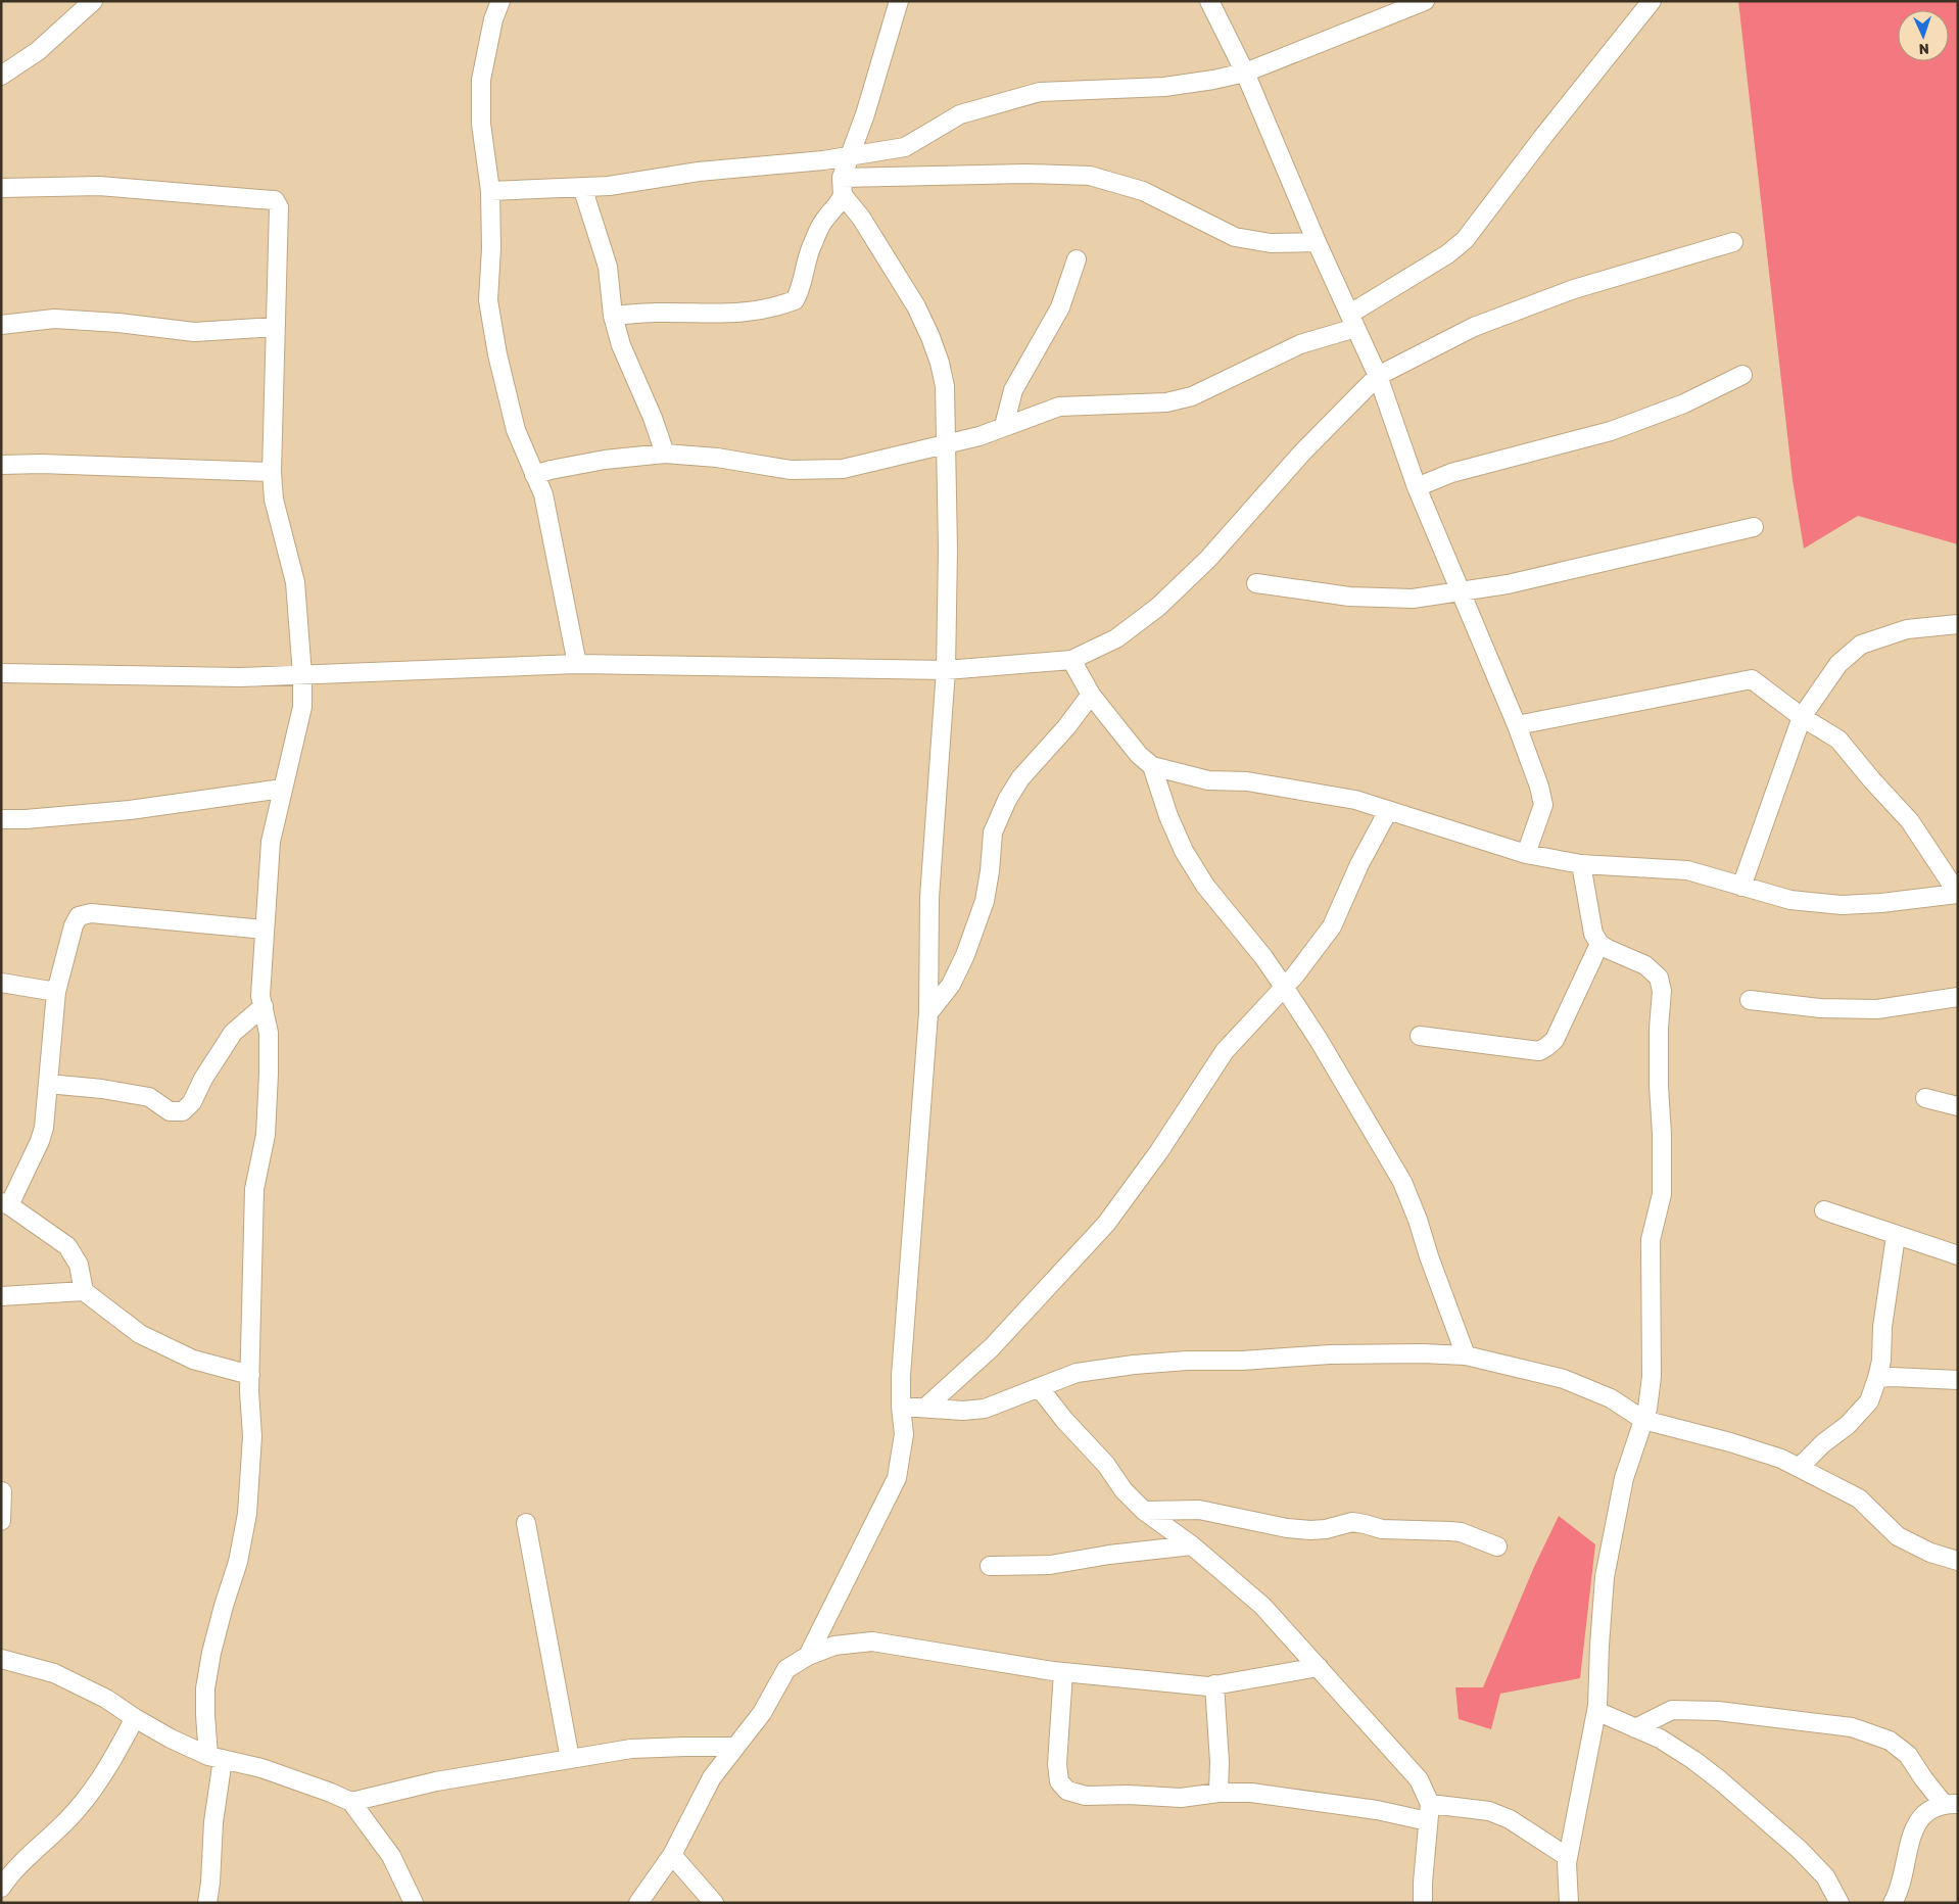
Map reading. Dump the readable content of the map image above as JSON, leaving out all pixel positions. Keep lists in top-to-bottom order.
{
  "north": "bottom"
}
